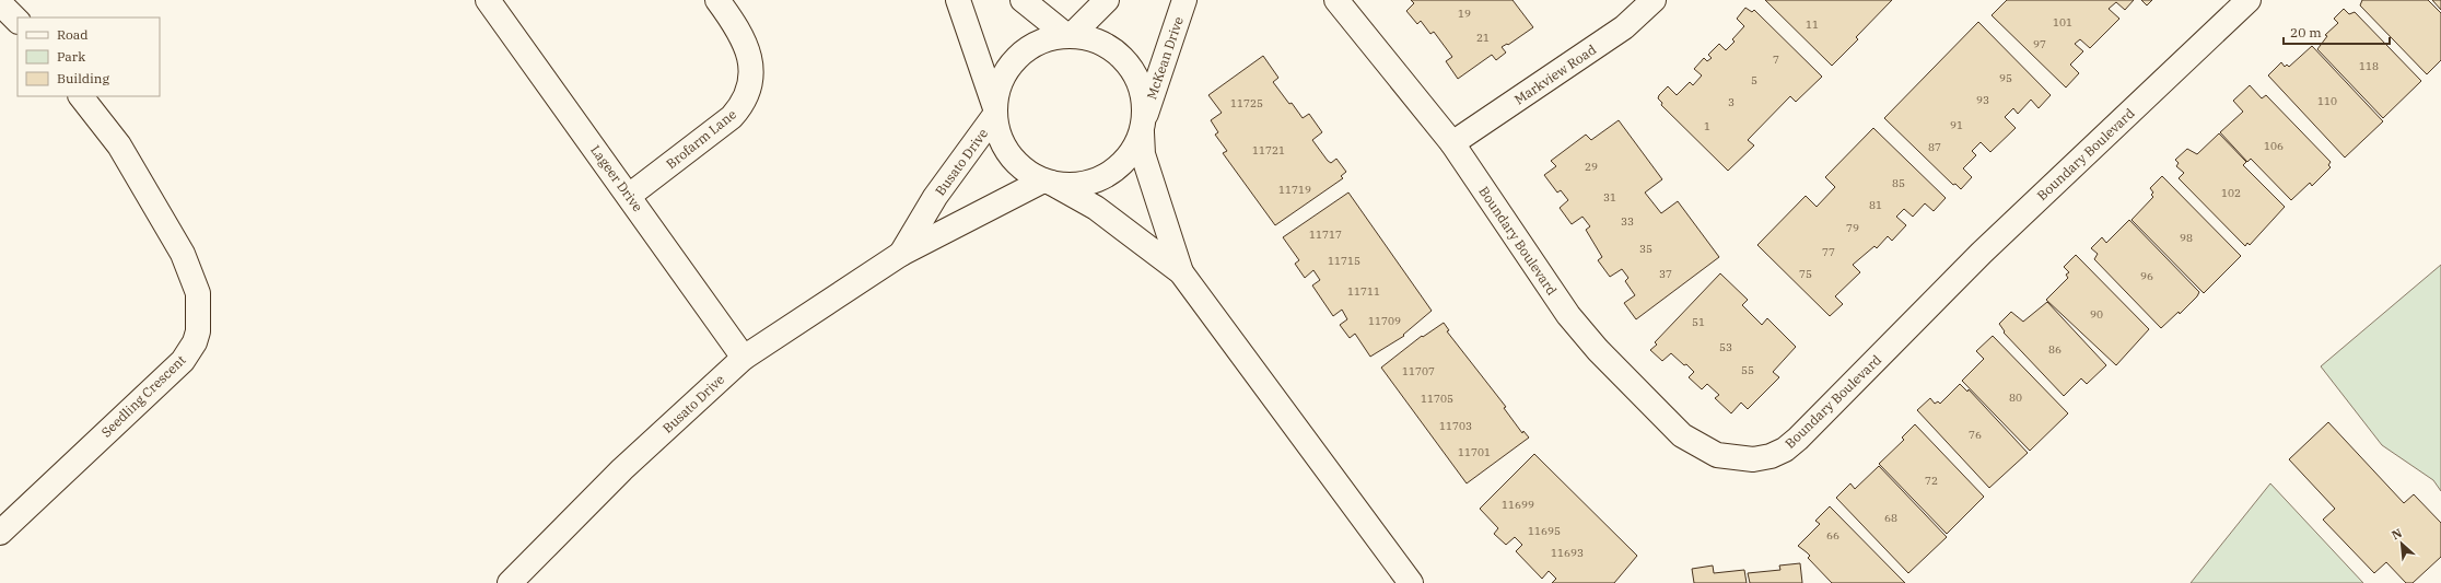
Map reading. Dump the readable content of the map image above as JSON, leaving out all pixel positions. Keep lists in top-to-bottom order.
{
  "streets": {
    "street": [
      "McKean Drive",
      "Markview Road",
      "Brofarm Lane",
      "Boundary Boulevard",
      "Busato Drive",
      "Lageer Drive",
      "Seedling Crescent"
    ]
  },
  "crossings": [
    ["McKean Drive", "Busato Drive"],
    ["Markview Road", "Boundary Boulevard"],
    ["Brofarm Lane", "Lageer Drive"],
    ["Busato Drive", "Lageer Drive"]
  ],
  "house_numbers": [
    "19",
    "101",
    "11",
    "21",
    "97",
    "7",
    "118",
    "95",
    "5",
    "93",
    "110",
    "3",
    "11725",
    "91",
    "1",
    "106",
    "87",
    "11721",
    "29",
    "85",
    "11719",
    "102",
    "31",
    "81",
    "33",
    "79",
    "11717",
    "98",
    "35",
    "77",
    "11715",
    "37",
    "75",
    "96",
    "11711",
    "90",
    "11709",
    "51",
    "53",
    "86",
    "55",
    "11707",
    "80",
    "11705",
    "11703",
    "76",
    "11701",
    "72",
    "11699",
    "68",
    "11695",
    "66",
    "11693"
  ],
  "legend": ["Road", "Park", "Building"],
  "scale_bar": "20 m",
  "north": "top left"
}
